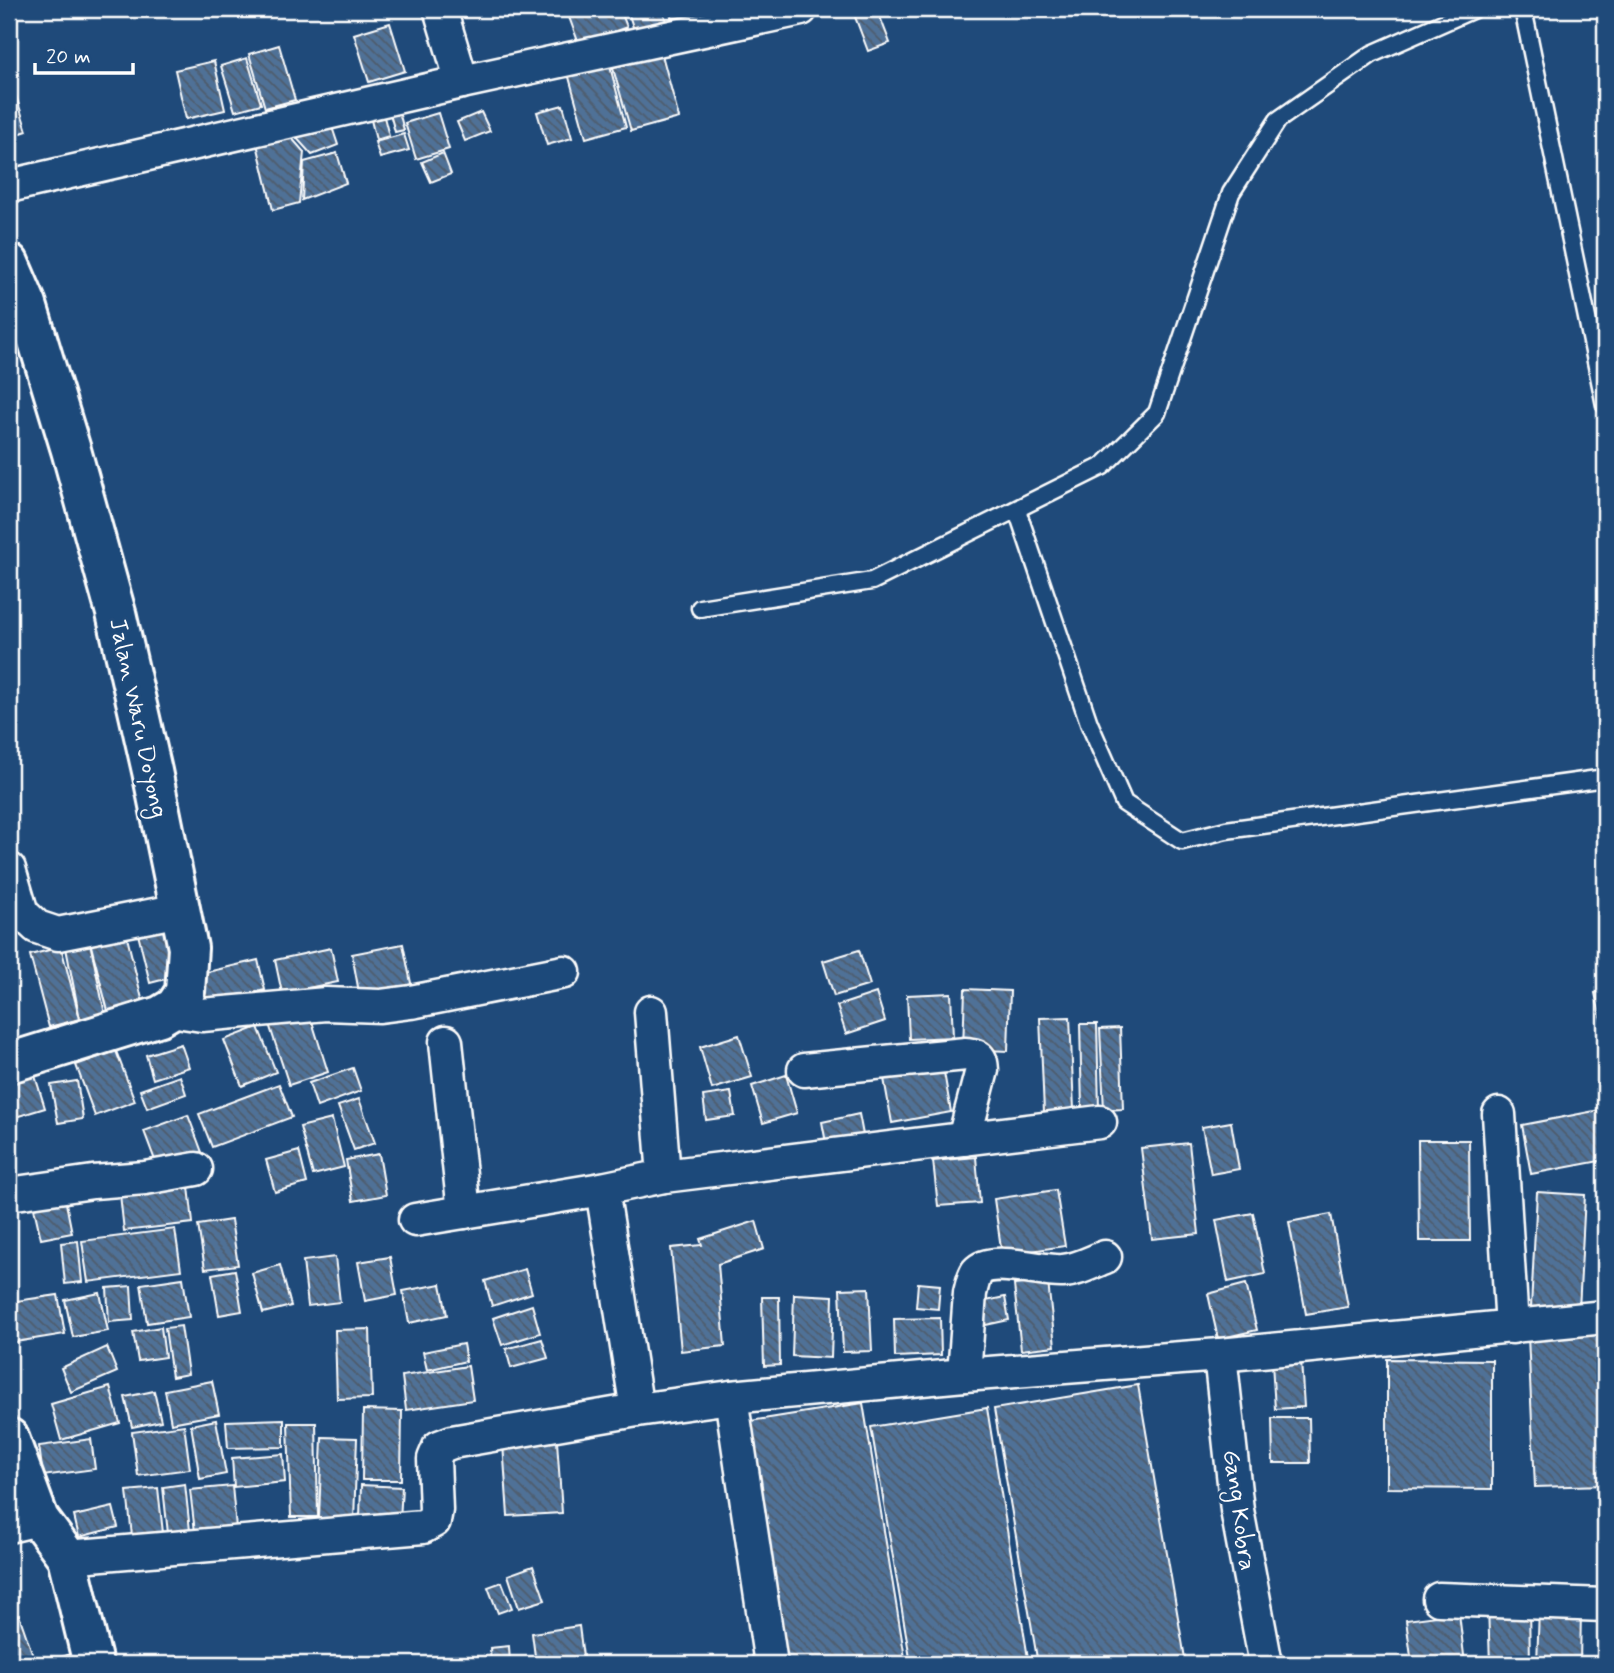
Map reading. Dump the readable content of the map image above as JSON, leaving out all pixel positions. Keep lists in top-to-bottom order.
{
  "streets": {
    "street": ["Jalan Waru Doyong", "Gang Kobra"]
  },
  "scale_bar": "20 m"
}
